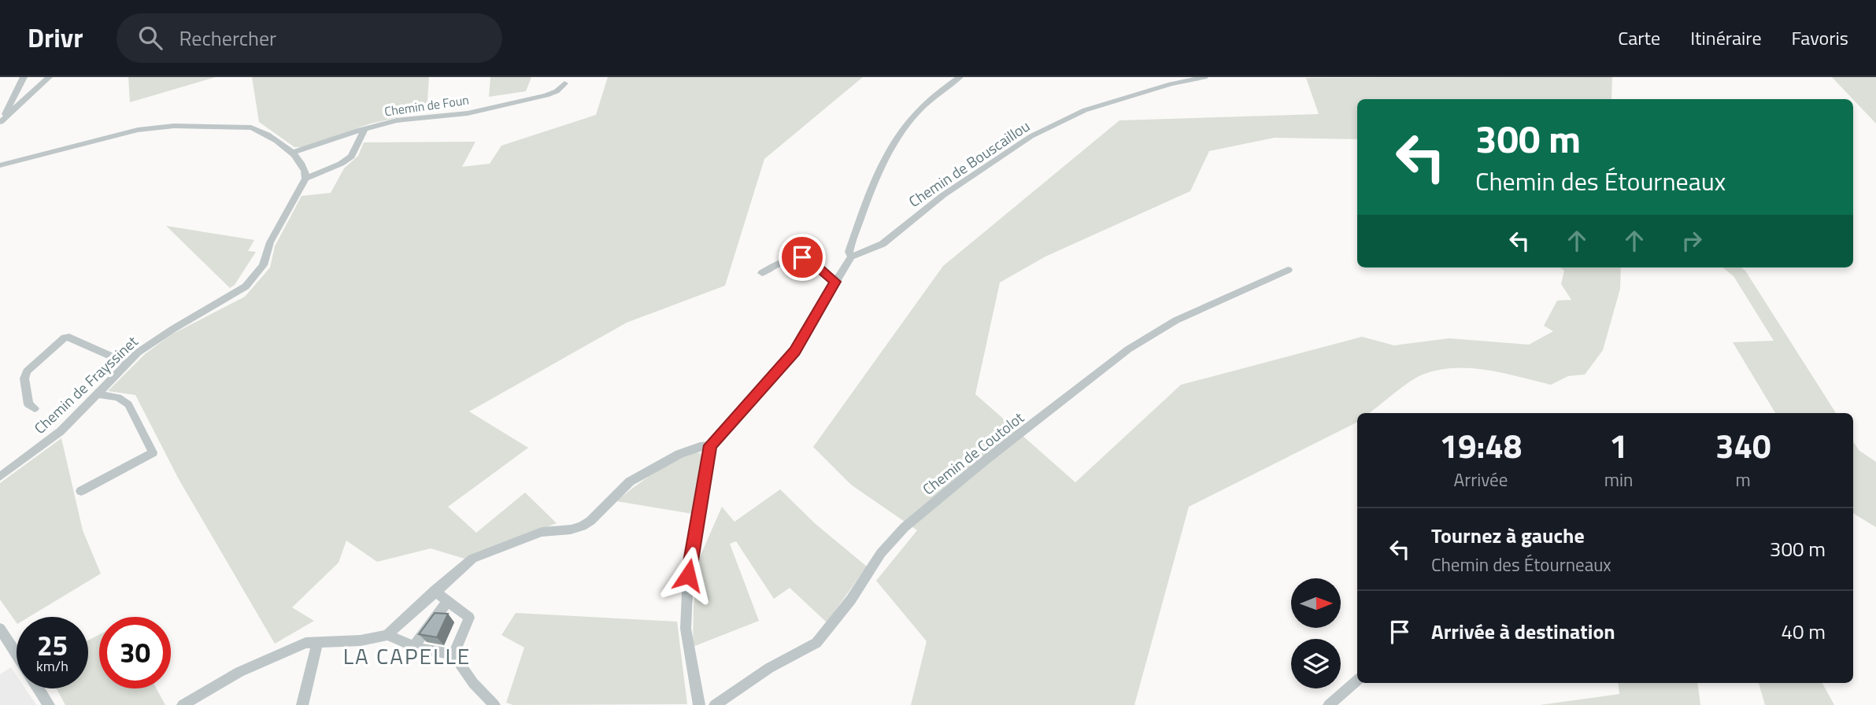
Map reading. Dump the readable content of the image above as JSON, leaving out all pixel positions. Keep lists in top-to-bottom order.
{
  "streets": {
    "street": [
      "Chemin de Foun",
      "Chemin de Bouscaillou",
      "Chemin de Frayssinet",
      "Chemin de Coutolot"
    ]
  },
  "districts": ["LA CAPELLE"],
  "north": "right",
  "page": {
    "header": "Drivr",
    "search": "Rechercher",
    "nav": ["Carte", "Itinéraire", "Favoris"],
    "turn": ["300 m", "Chemin des Étourneaux"],
    "eta": [
      "19:48",
      "Arrivée",
      "1",
      "min",
      "340",
      "m"
    ],
    "list": [
      {
        "name": "Tournez à gauche",
        "note": "Chemin des Étourneaux",
        "value": "300 m"
      },
      {
        "name": "Arrivée à destination",
        "value": "40 m"
      }
    ],
    "speed": "25 km/h",
    "limit": "30"
  }
}
